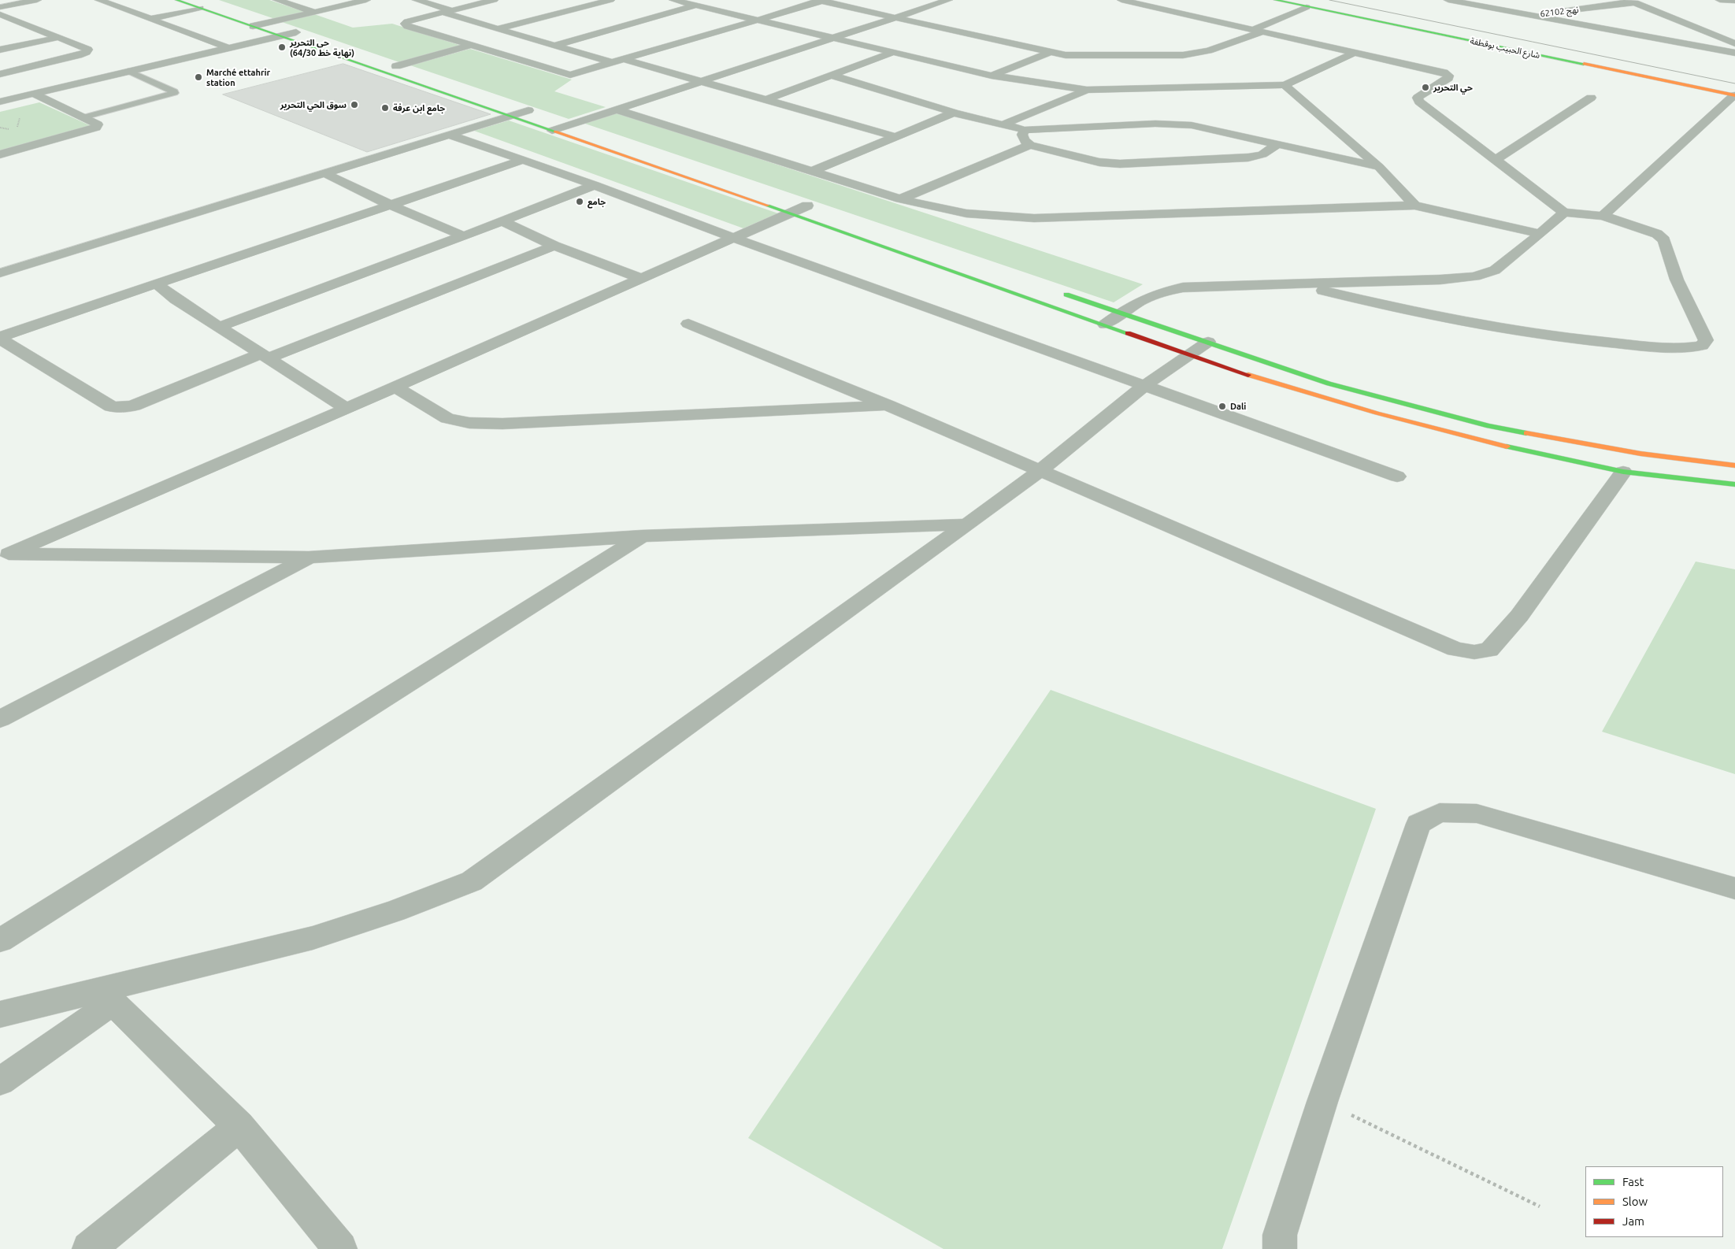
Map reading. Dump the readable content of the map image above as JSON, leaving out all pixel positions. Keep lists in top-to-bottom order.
{
  "streets": {
    "street": ["نهج 62102", "شارع الحبيب بوقطفة"]
  },
  "places": [
    "حي التحرير (نهاية خط 64/30)",
    "Marché ettahrir station",
    "حي التحرير",
    "سوق الحي التحرير",
    "جامع ابن عرفة",
    "جامع",
    "Dali"
  ],
  "legend": ["Fast", "Slow", "Jam"]
}
